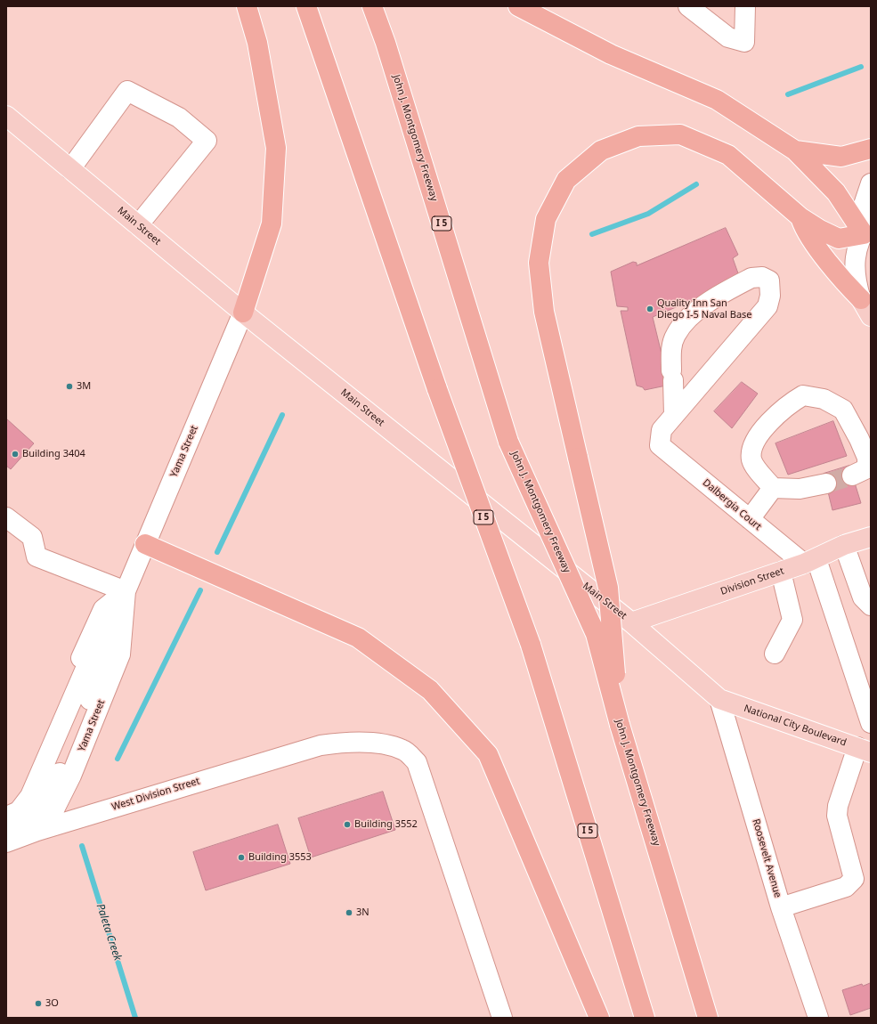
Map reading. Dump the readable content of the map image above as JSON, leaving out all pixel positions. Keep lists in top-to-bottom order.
{
  "streets": {
    "highway": ["John J. Montgomery Freeway", "I 5"],
    "main road": ["Main Street", "Division Street", "National City Boulevard"],
    "street": [
      "Yama Street",
      "Dalbergia Court",
      "West Division Street",
      "Roosevelt Avenue"
    ]
  },
  "crossings": [
    ["Main Street", "Yama Street"],
    ["Main Street", "Division Street"],
    ["Main Street", "National City Boulevard"],
    ["Main Street", "Roosevelt Avenue"],
    ["Yama Street", "West Division Street"],
    ["Dalbergia Court", "Division Street"],
    ["National City Boulevard", "Roosevelt Avenue"]
  ],
  "water": ["Paleta Creek"],
  "places": [
    "Quality Inn San Diego I-5 Naval Base",
    "3M",
    "Building 3404",
    "Building 3552",
    "Building 3553",
    "3N",
    "3O"
  ]
}
